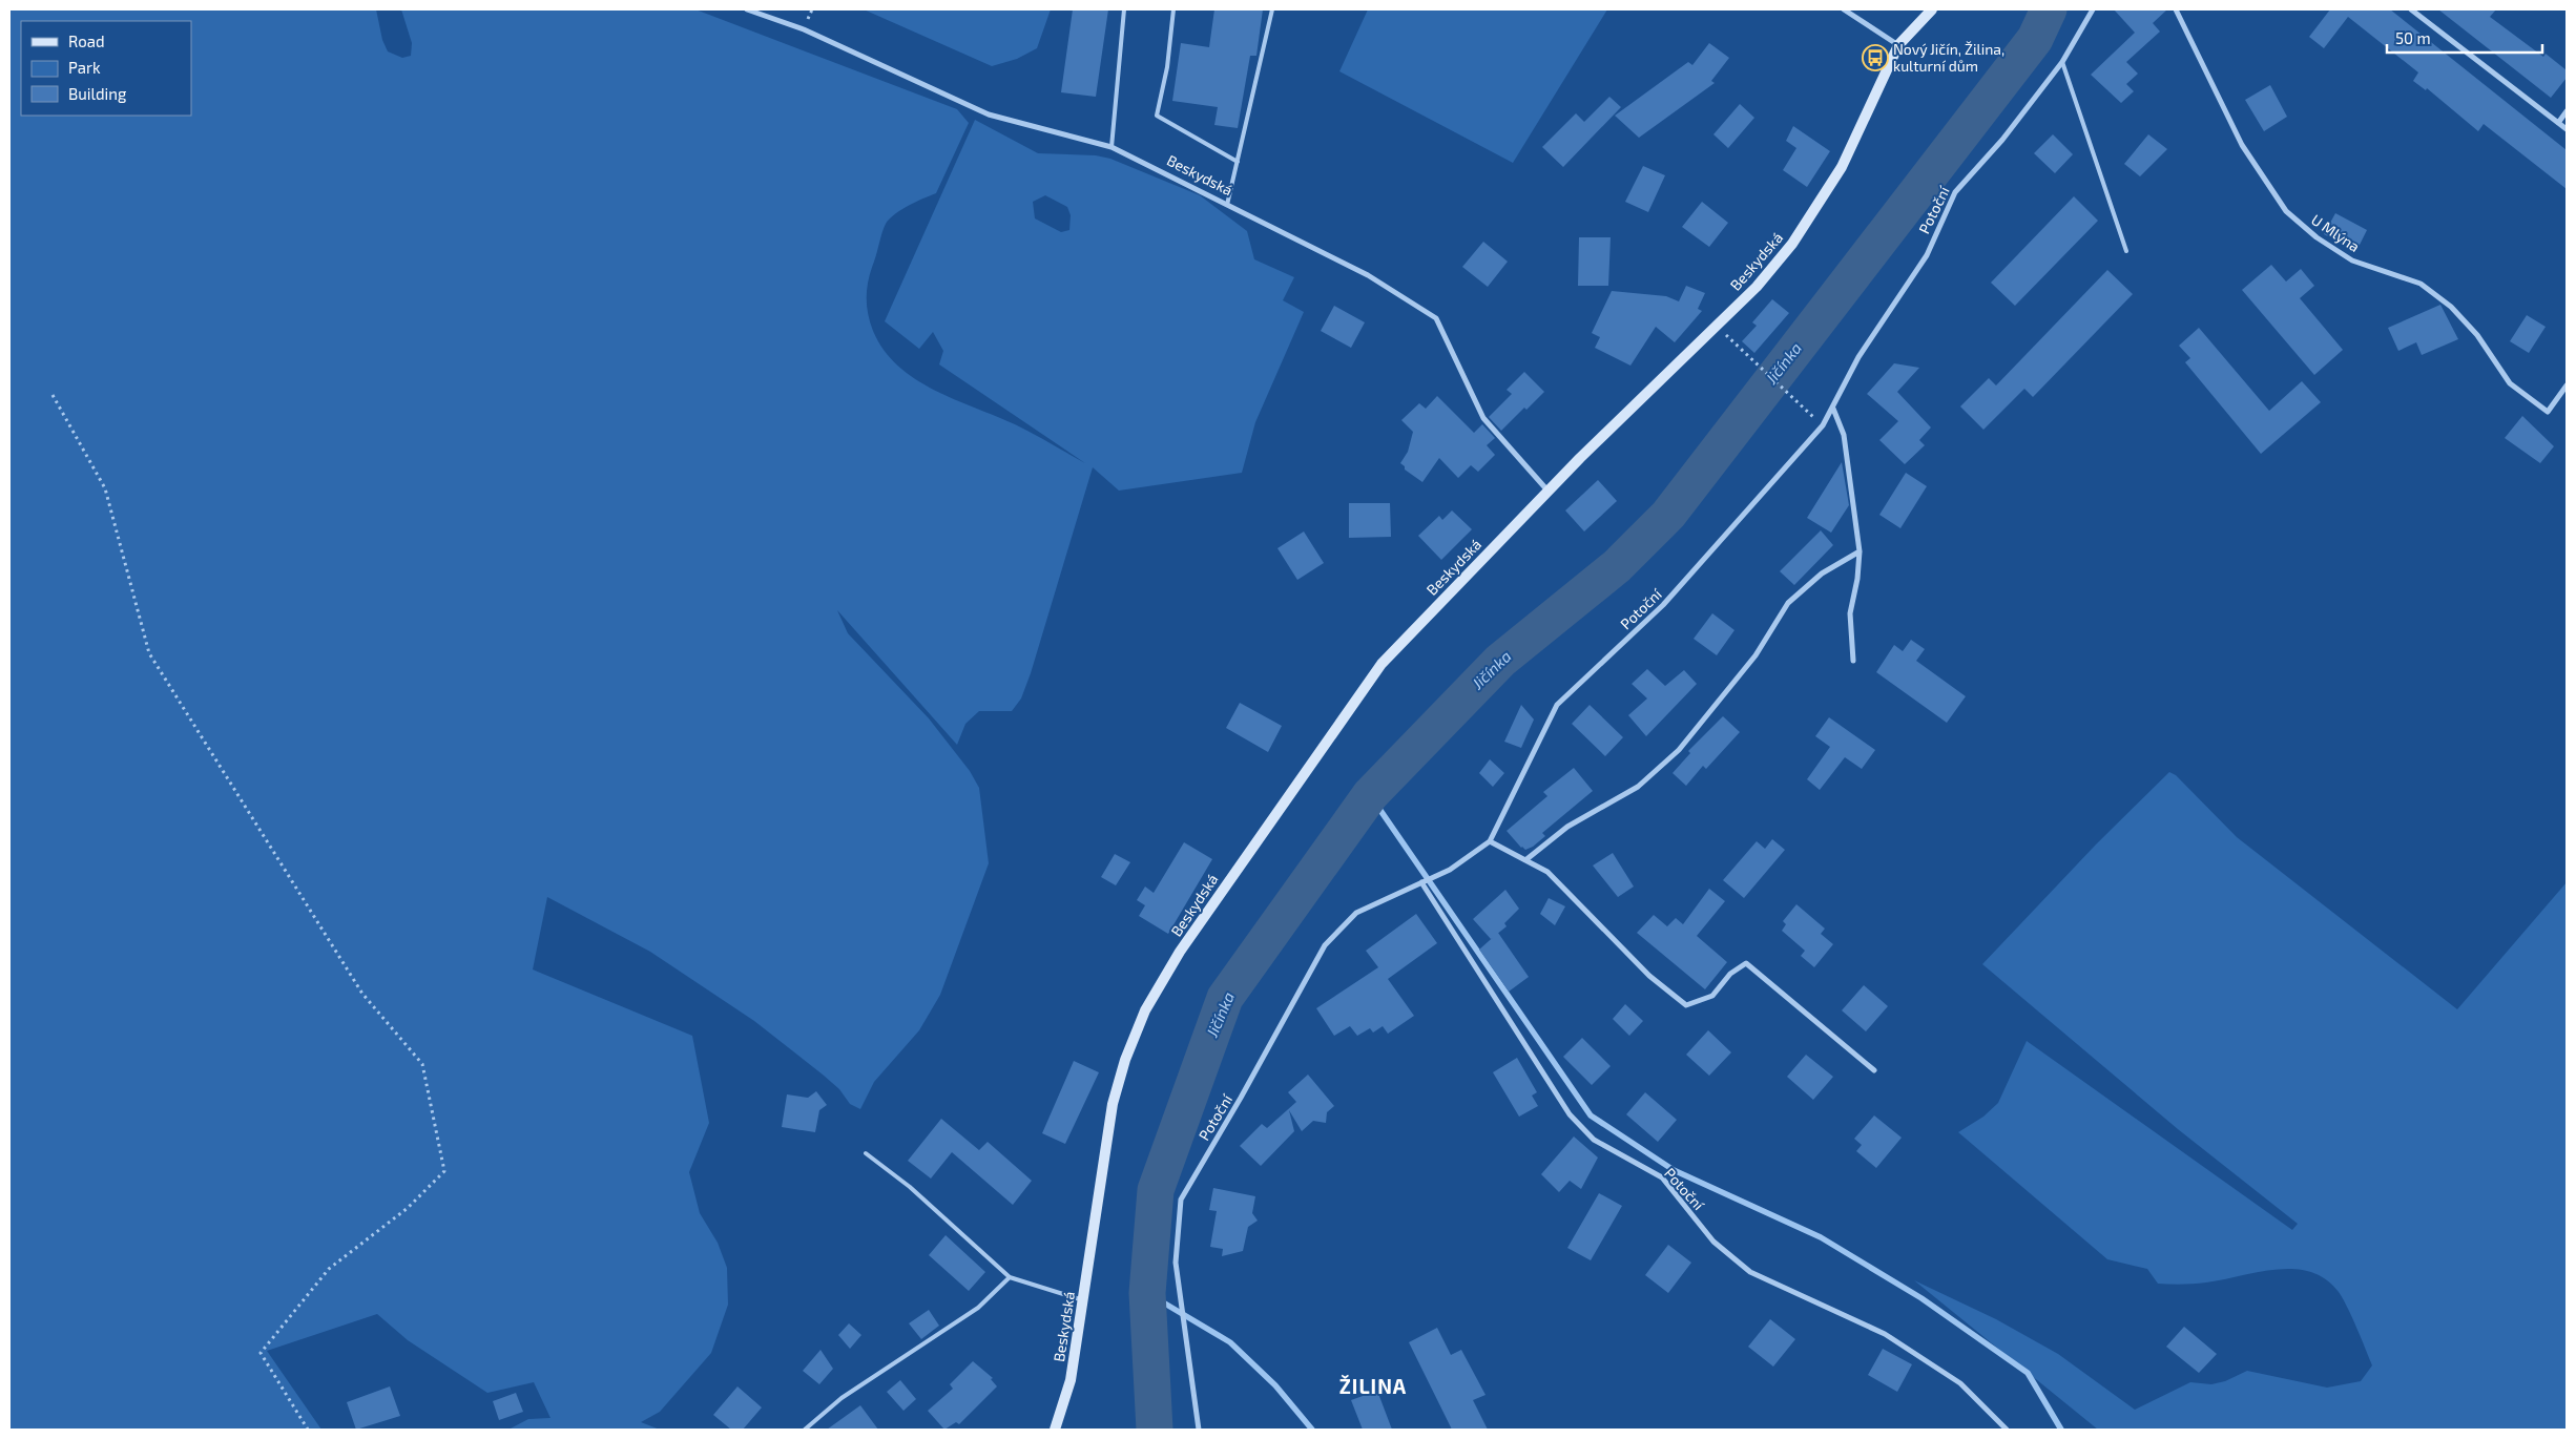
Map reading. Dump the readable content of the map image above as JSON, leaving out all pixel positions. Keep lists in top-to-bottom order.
{
  "streets": {
    "street": ["Beskydská", "Potoční", "U Mlýna"]
  },
  "districts": ["ŽILINA"],
  "water": ["Jičínka"],
  "places": {
    "bus stop": ["Nový Jičín, Žilina, kulturní dům"]
  },
  "legend": ["Road", "Park", "Building"],
  "scale_bar": "50 m"
}
